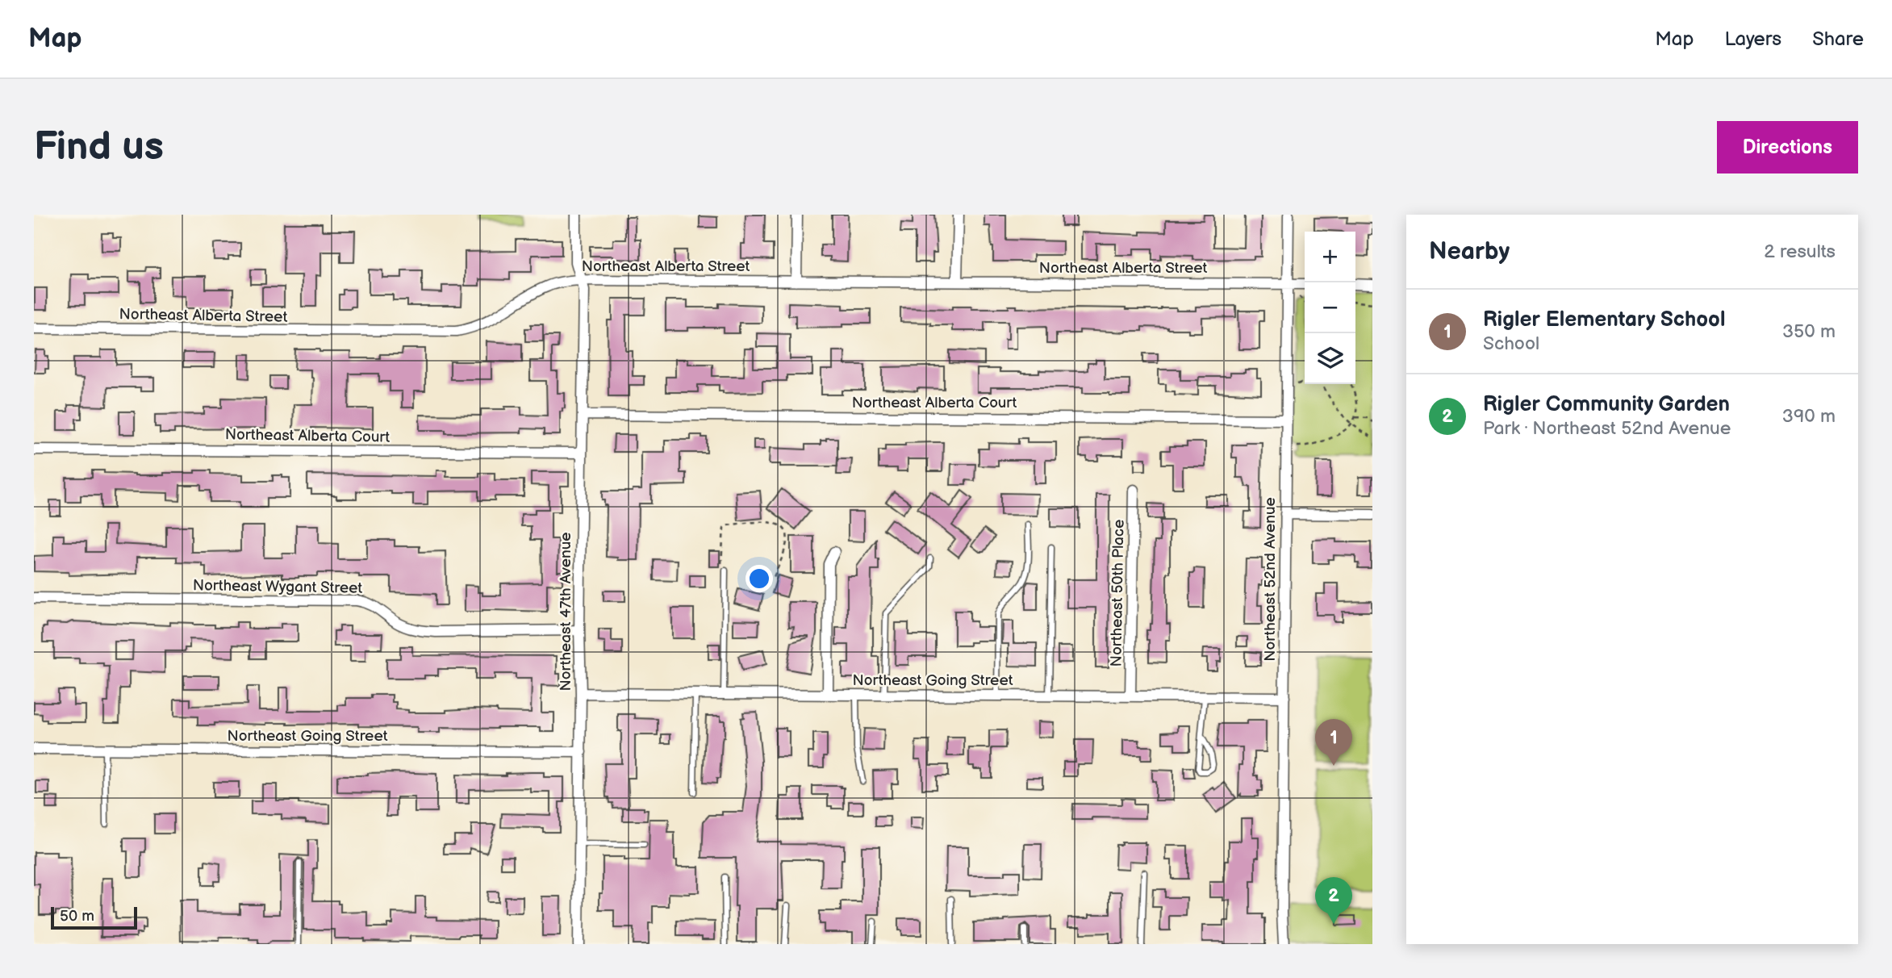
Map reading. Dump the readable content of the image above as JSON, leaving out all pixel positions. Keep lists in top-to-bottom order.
{
  "streets": {
    "street": [
      "Northeast Alberta Street",
      "Northeast Alberta Court",
      "Northeast 52nd Avenue",
      "Northeast Wygant Street",
      "Northeast 50th Place",
      "Northeast 47th Avenue",
      "Northeast Going Street"
    ]
  },
  "crossings": [
    ["Northeast Alberta Street", "Northeast 52nd Avenue"],
    ["Northeast Alberta Street", "Northeast 47th Avenue"],
    ["Northeast Alberta Court", "Northeast 52nd Avenue"],
    ["Northeast Alberta Court", "Northeast 47th Avenue"],
    ["Northeast 52nd Avenue", "Northeast Going Street"],
    ["Northeast Wygant Street", "Northeast 47th Avenue"],
    ["Northeast 50th Place", "Northeast Going Street"],
    ["Northeast 47th Avenue", "Northeast Going Street"]
  ],
  "scale_bar": "50 m",
  "page": {
    "header": "Map",
    "nav": ["Map", "Layers", "Share"],
    "buttons": "Directions",
    "title": "Find us",
    "heading": ["Nearby", "2 results"],
    "map_buttons": ["+", "−"],
    "list": [
      {
        "mark": "1",
        "name": "Rigler Elementary School",
        "note": "School",
        "value": "350 m"
      },
      {
        "mark": "2",
        "name": "Rigler Community Garden",
        "note": "Park · Northeast 52nd Avenue",
        "value": "390 m"
      }
    ],
    "pins": ["1", "2"],
    "scale": "50 m"
  }
}
